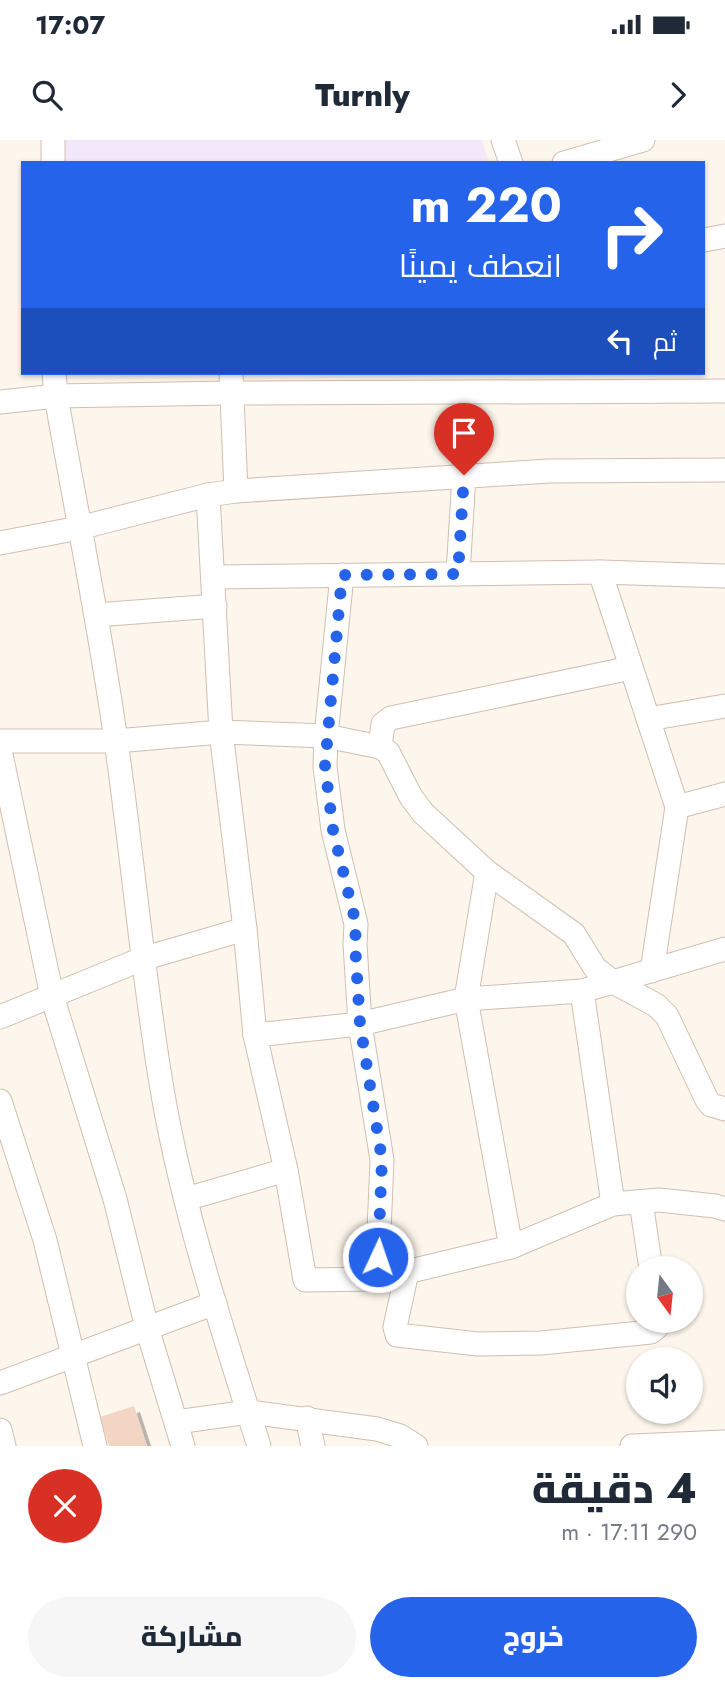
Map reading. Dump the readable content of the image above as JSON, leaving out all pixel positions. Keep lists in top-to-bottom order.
{
  "north": "bottom",
  "page": {
    "status": "17:07",
    "header": "Turnly",
    "turn": ["220 m", "انعطف يمينًا"],
    "then": "ثم",
    "heading": ["4 دقيقة", "290 m · 17:11"],
    "buttons": ["خروج", "مشاركة"]
  }
}
